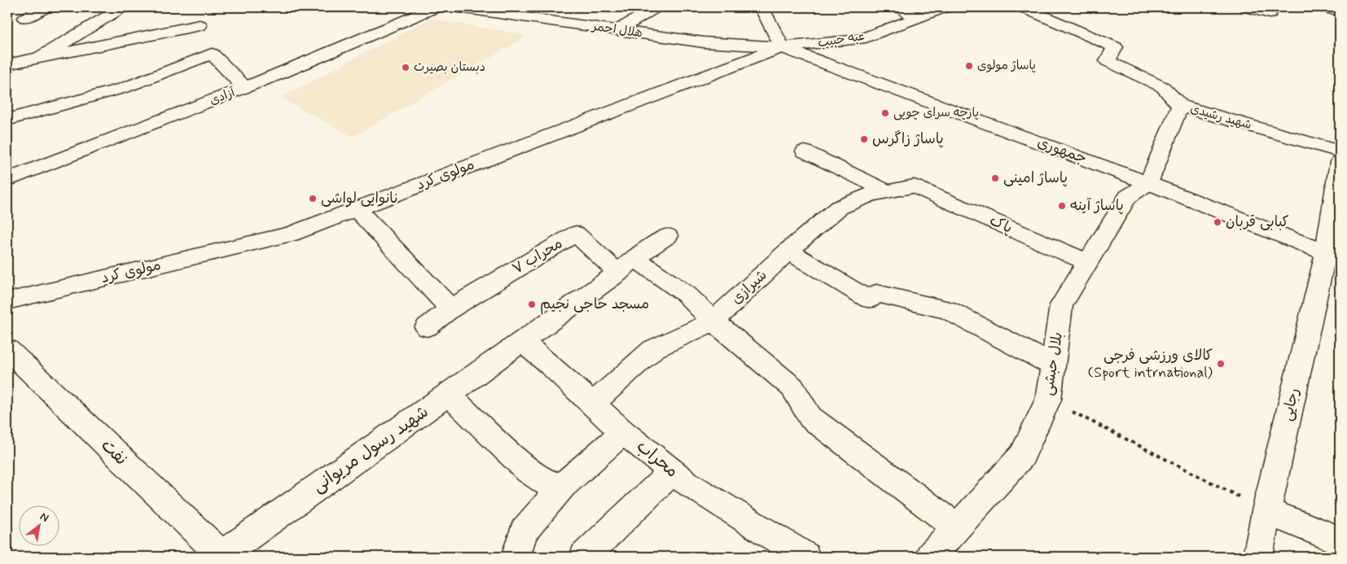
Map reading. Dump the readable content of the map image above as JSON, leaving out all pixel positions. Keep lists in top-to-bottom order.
{
  "streets": {
    "street": [
      "هلال احمر",
      "عبه حبیب",
      "آزادی",
      "شهید رشیدی",
      "جمهوری",
      "مولوی کرد",
      "پاک",
      "محراب ۷",
      "شیرازی",
      "بلال حبشی",
      "رجایی",
      "شهید رسول مریوانی",
      "نفت",
      "محراب"
    ]
  },
  "crossings": [
    ["هلال احمر", "عبه حبیب"],
    ["هلال احمر", "جمهوری"],
    ["هلال احمر", "مولوی کرد"],
    ["عبه حبیب", "جمهوری"],
    ["عبه حبیب", "مولوی کرد"],
    ["جمهوری", "مولوی کرد"],
    ["جمهوری", "بلال حبشی"],
    ["جمهوری", "رجایی"],
    ["پاک", "شیرازی"],
    ["پاک", "بلال حبشی"],
    ["محراب ۷", "شهید رسول مریوانی"],
    ["شیرازی", "محراب"],
    ["شهید رسول مریوانی", "نفت"],
    ["شهید رسول مریوانی", "محراب"]
  ],
  "places": [
    "پاساژ مولوی",
    "دبستان بصیرت",
    "پارچه سرای چوپی",
    "پاساژ زاگرس",
    "پاساژ امینی",
    "نانوایی لواشی",
    "پاساژ آینه",
    "کبابی قربان",
    "مسجد حاجی نجیم",
    "کالای ورزشی فرجی (Sport intrnational)"
  ],
  "north": "top right"
}
